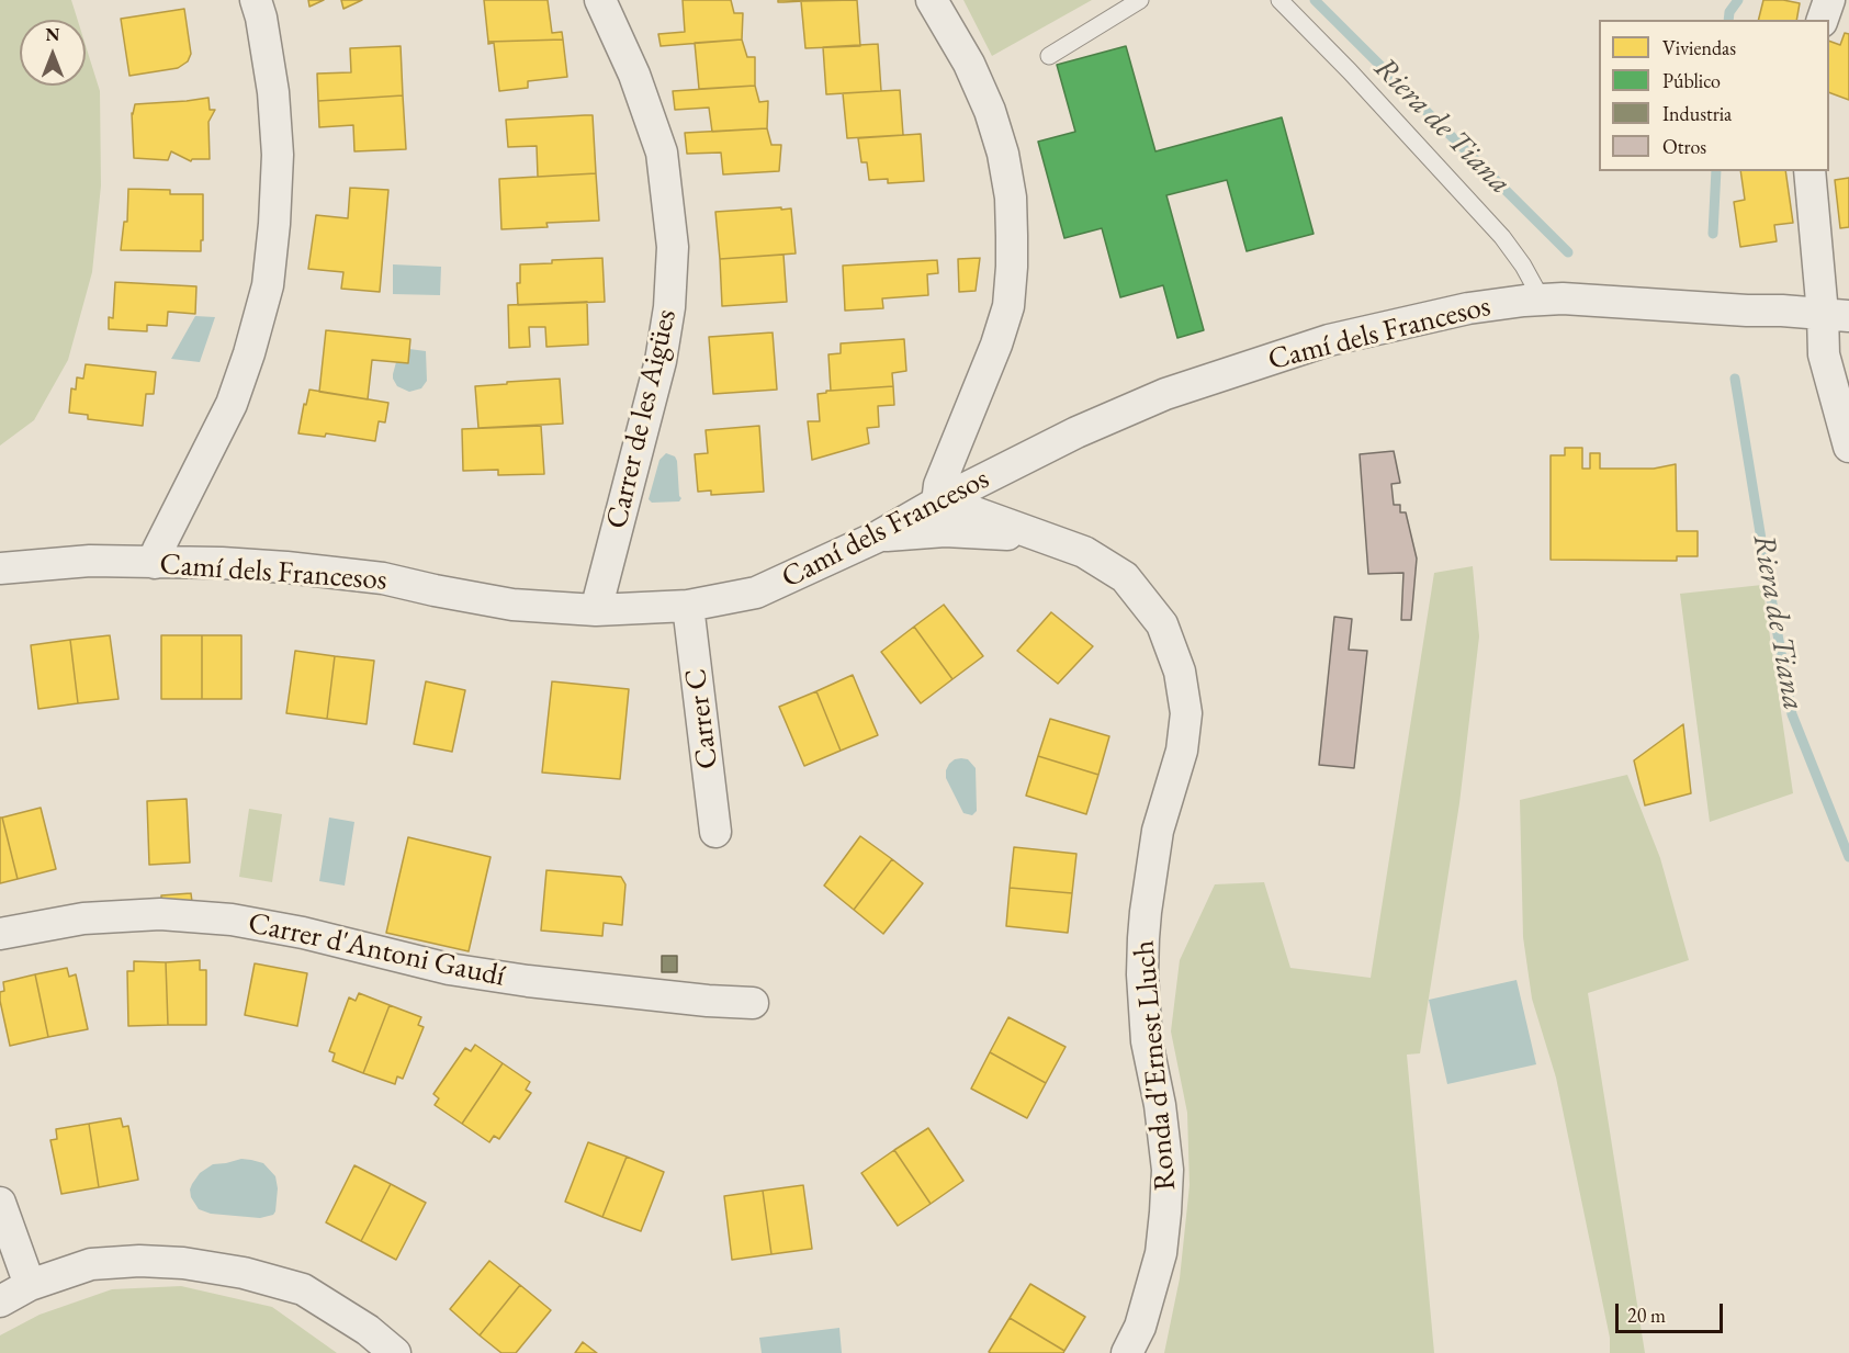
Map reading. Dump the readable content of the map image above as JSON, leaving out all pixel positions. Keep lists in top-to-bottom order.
{
  "streets": {
    "street": [
      "Camí dels Francesos",
      "Carrer de les Aigües",
      "Carrer C",
      "Carrer d'Antoni Gaudí",
      "Ronda d'Ernest Lluch"
    ]
  },
  "crossings": [
    ["Camí dels Francesos", "Carrer de les Aigües"],
    ["Camí dels Francesos", "Carrer C"],
    ["Camí dels Francesos", "Ronda d'Ernest Lluch"]
  ],
  "water": ["Riera de Tiana"],
  "legend": [
    "Viviendas",
    "Público",
    "Industria",
    "Otros"
  ],
  "scale_bar": "20 m",
  "north": "top"
}
